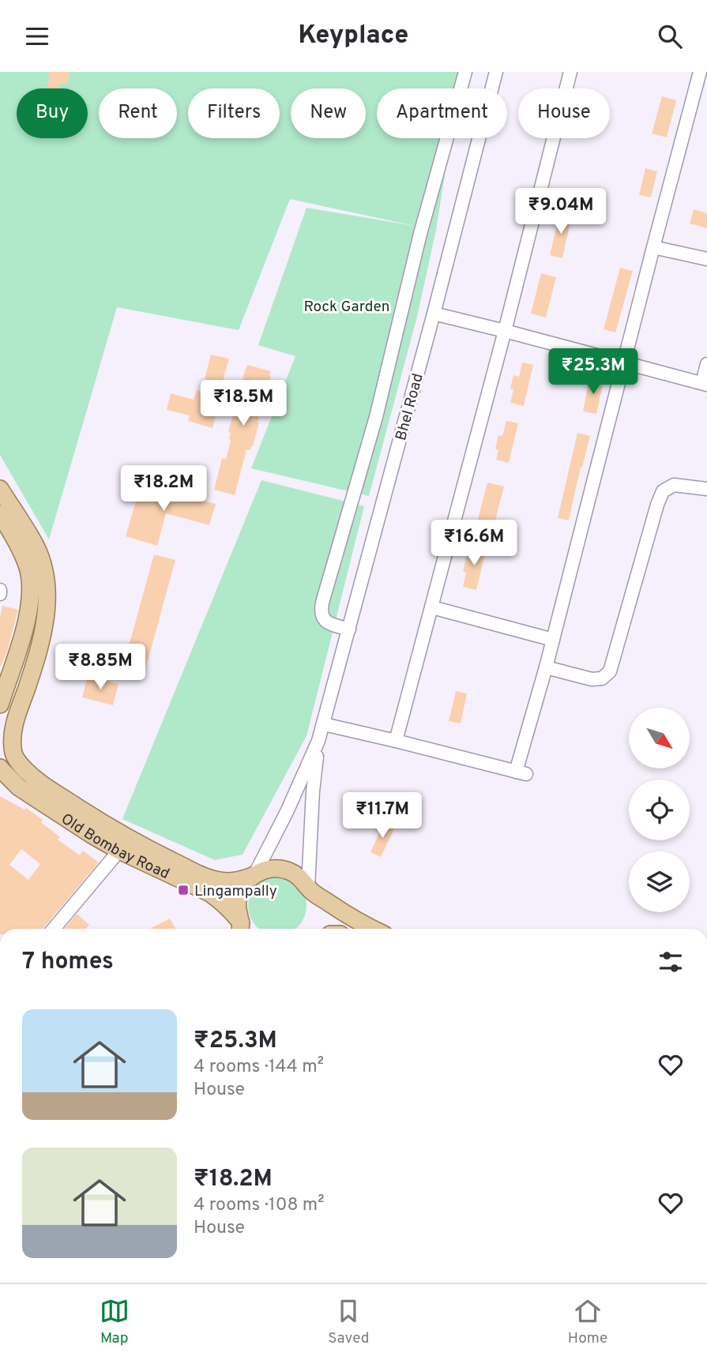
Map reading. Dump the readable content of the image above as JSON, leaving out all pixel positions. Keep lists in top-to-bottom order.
{
  "streets": {
    "main road": ["Old Bombay Road"],
    "street": ["Bhel Road"]
  },
  "parks": ["Rock Garden"],
  "places": {
    "transit": ["Lingampally"]
  },
  "north": "bottom right",
  "page": {
    "header": "Keyplace",
    "chip": [
      "Buy",
      "Rent",
      "Filters",
      "New",
      "Apartment",
      "House"
    ],
    "price": [
      "₹9.04M",
      "₹25.3M",
      "₹18.5M",
      "₹18.2M",
      "₹16.6M",
      "₹8.85M",
      "₹11.7M"
    ],
    "heading": "7 homes",
    "list": [
      {
        "name": "₹25.3M",
        "note": "4 rooms · 144 m² · House"
      },
      {
        "name": "₹18.2M",
        "note": "4 rooms · 108 m² · House"
      }
    ],
    "tabs": ["Map", "Saved", "Home"]
  }
}
